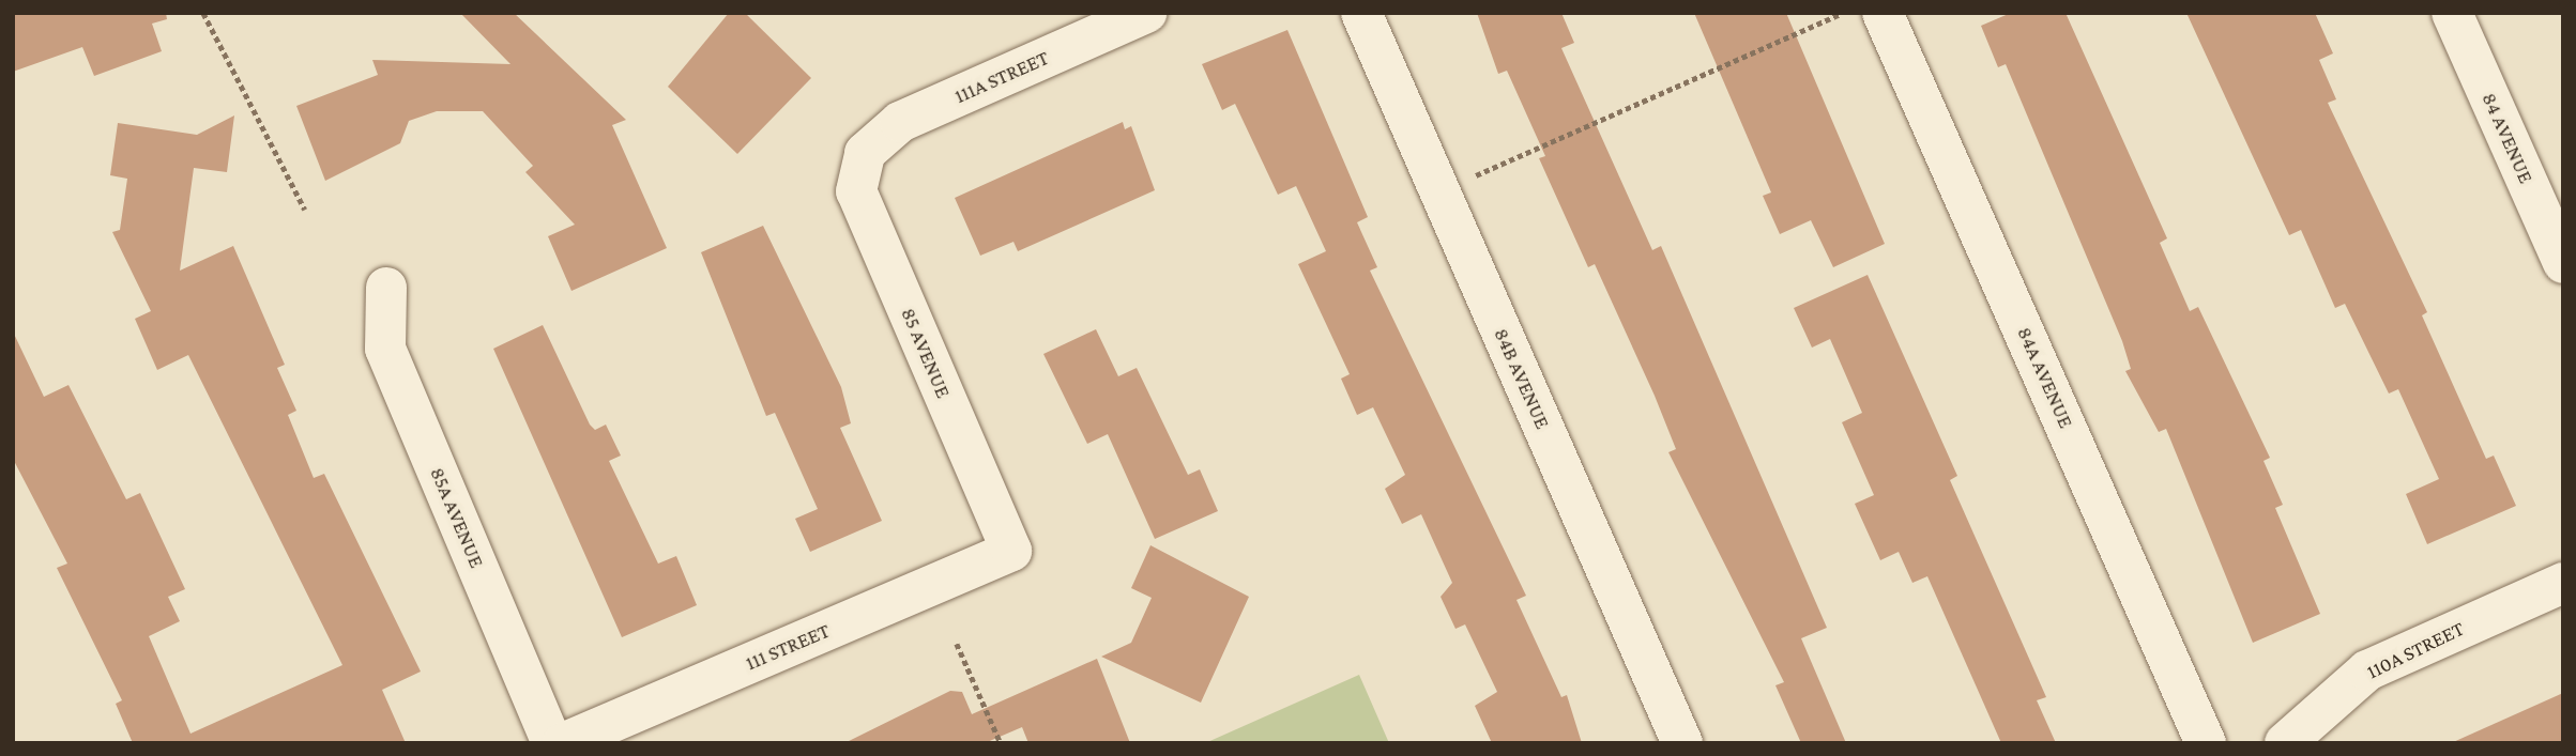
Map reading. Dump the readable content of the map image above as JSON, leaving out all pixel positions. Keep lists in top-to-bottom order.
{
  "streets": {
    "street": [
      "111A STREET",
      "84 AVENUE",
      "85 AVENUE",
      "84A AVENUE",
      "84B AVENUE",
      "85A AVENUE",
      "111 STREET",
      "110A STREET"
    ]
  },
  "crossings": [
    ["111A STREET", "85 AVENUE"],
    ["85 AVENUE", "111 STREET"]
  ]
}
